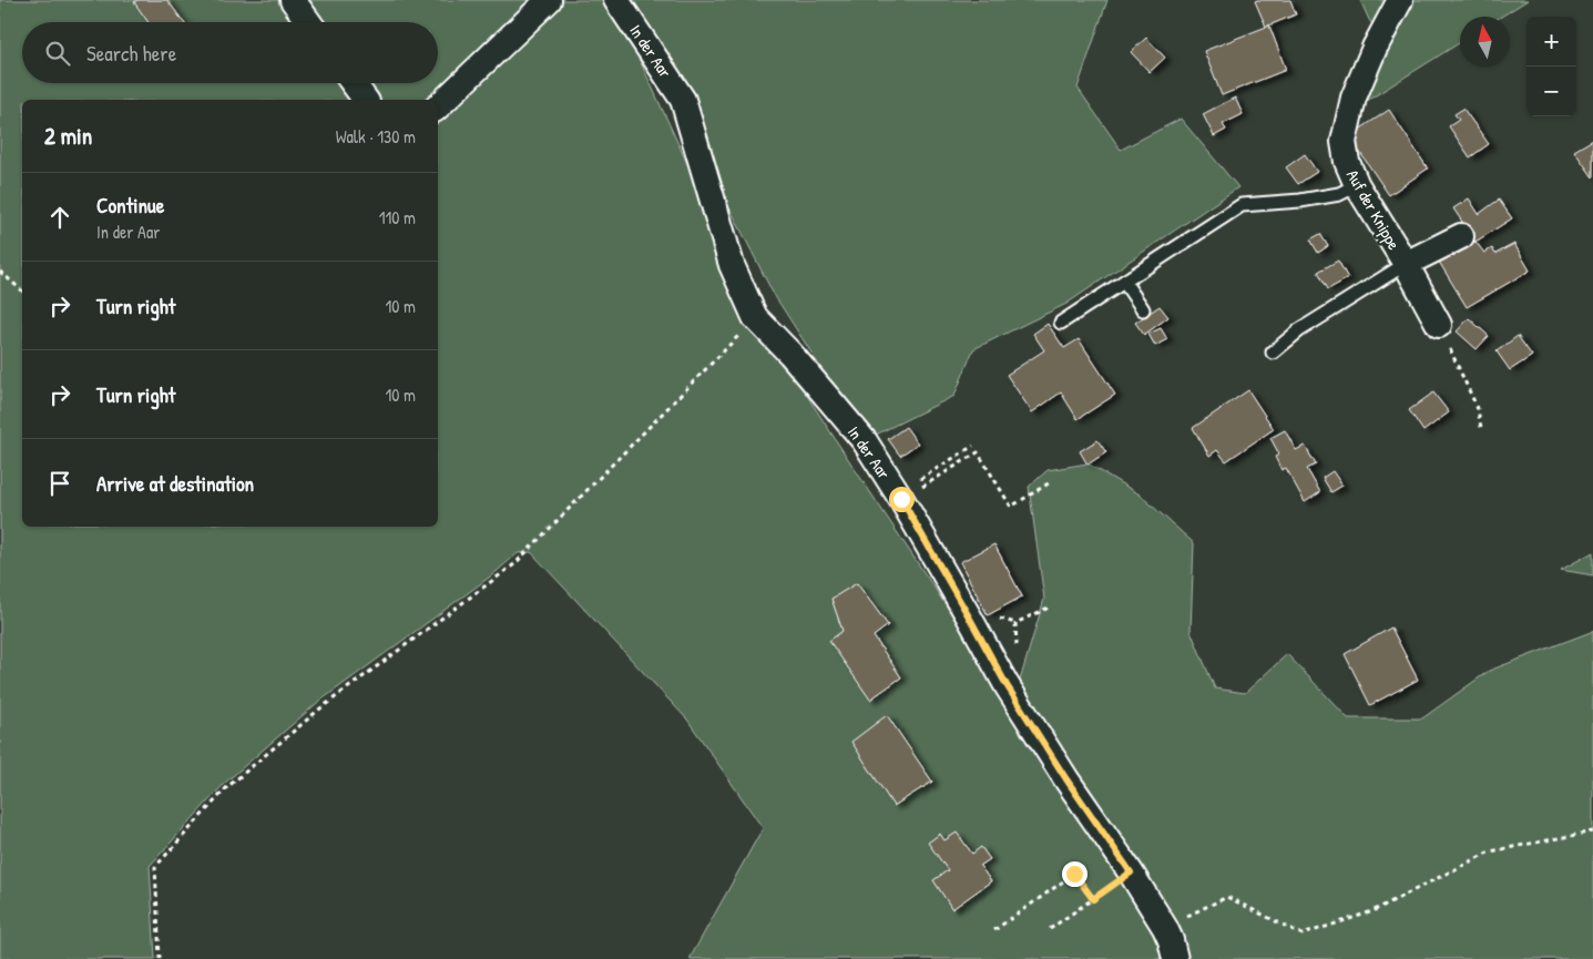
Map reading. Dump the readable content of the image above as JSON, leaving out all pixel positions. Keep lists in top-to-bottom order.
{
  "streets": {
    "street": ["In der Aar", "Auf der Knippe"]
  },
  "north": "top",
  "page": {
    "map_buttons": ["+", "−"],
    "search": "Search here",
    "heading": ["2 min", "Walk · 130 m"],
    "list": [
      ["Continue", "In der Aar", "110 m"],
      ["Turn right", "10 m"],
      ["Turn right", "10 m"],
      "Arrive at destination"
    ]
  }
}
